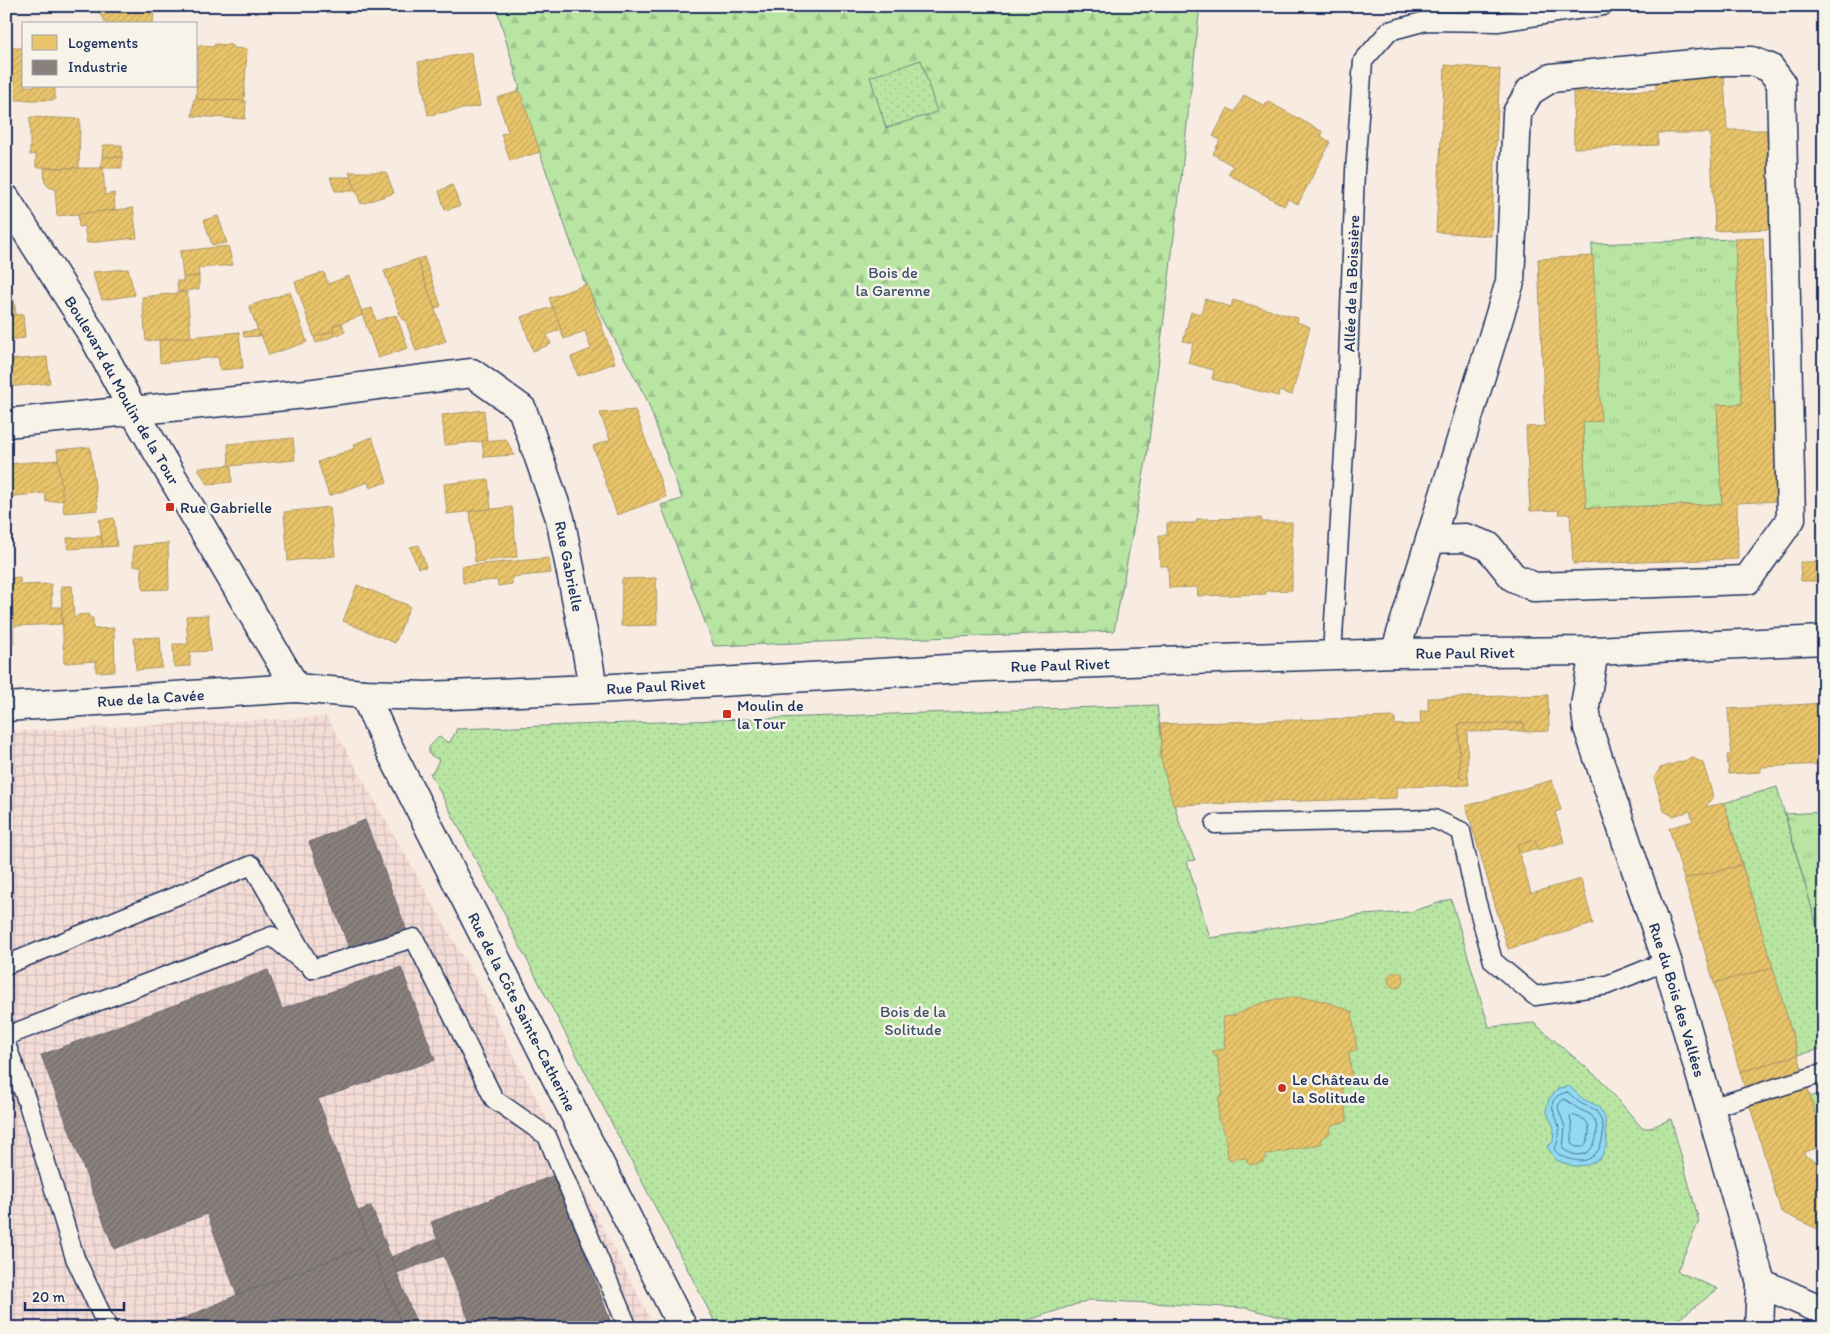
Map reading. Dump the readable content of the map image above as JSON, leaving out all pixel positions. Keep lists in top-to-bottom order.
{
  "streets": {
    "street": [
      "Boulevard du Moulin de la Tour",
      "Rue Gabrielle",
      "Rue Paul Rivet",
      "Rue de la Cavée",
      "Rue du Bois des Vallées",
      "Rue de la Côte Sainte-Catherine"
    ],
    "lane": ["Allée de la Boissière"]
  },
  "crossings": [
    ["Allée de la Boissière", "Rue Paul Rivet"],
    ["Boulevard du Moulin de la Tour", "Rue Gabrielle"],
    ["Boulevard du Moulin de la Tour", "Rue Paul Rivet"],
    ["Boulevard du Moulin de la Tour", "Rue de la Cavée"],
    ["Rue Gabrielle", "Rue Paul Rivet"],
    ["Rue Paul Rivet", "Rue de la Cavée"],
    ["Rue Paul Rivet", "Rue du Bois des Vallées"],
    ["Rue Paul Rivet", "Rue de la Côte Sainte-Catherine"]
  ],
  "parks": ["Bois de la Garenne", "Bois de la Solitude"],
  "places": {
    "transit": ["Rue Gabrielle", "Moulin de la Tour"],
    "other": ["Le Château de la Solitude"]
  },
  "legend": ["Logements", "Industrie"],
  "scale_bar": "20 m"
}
